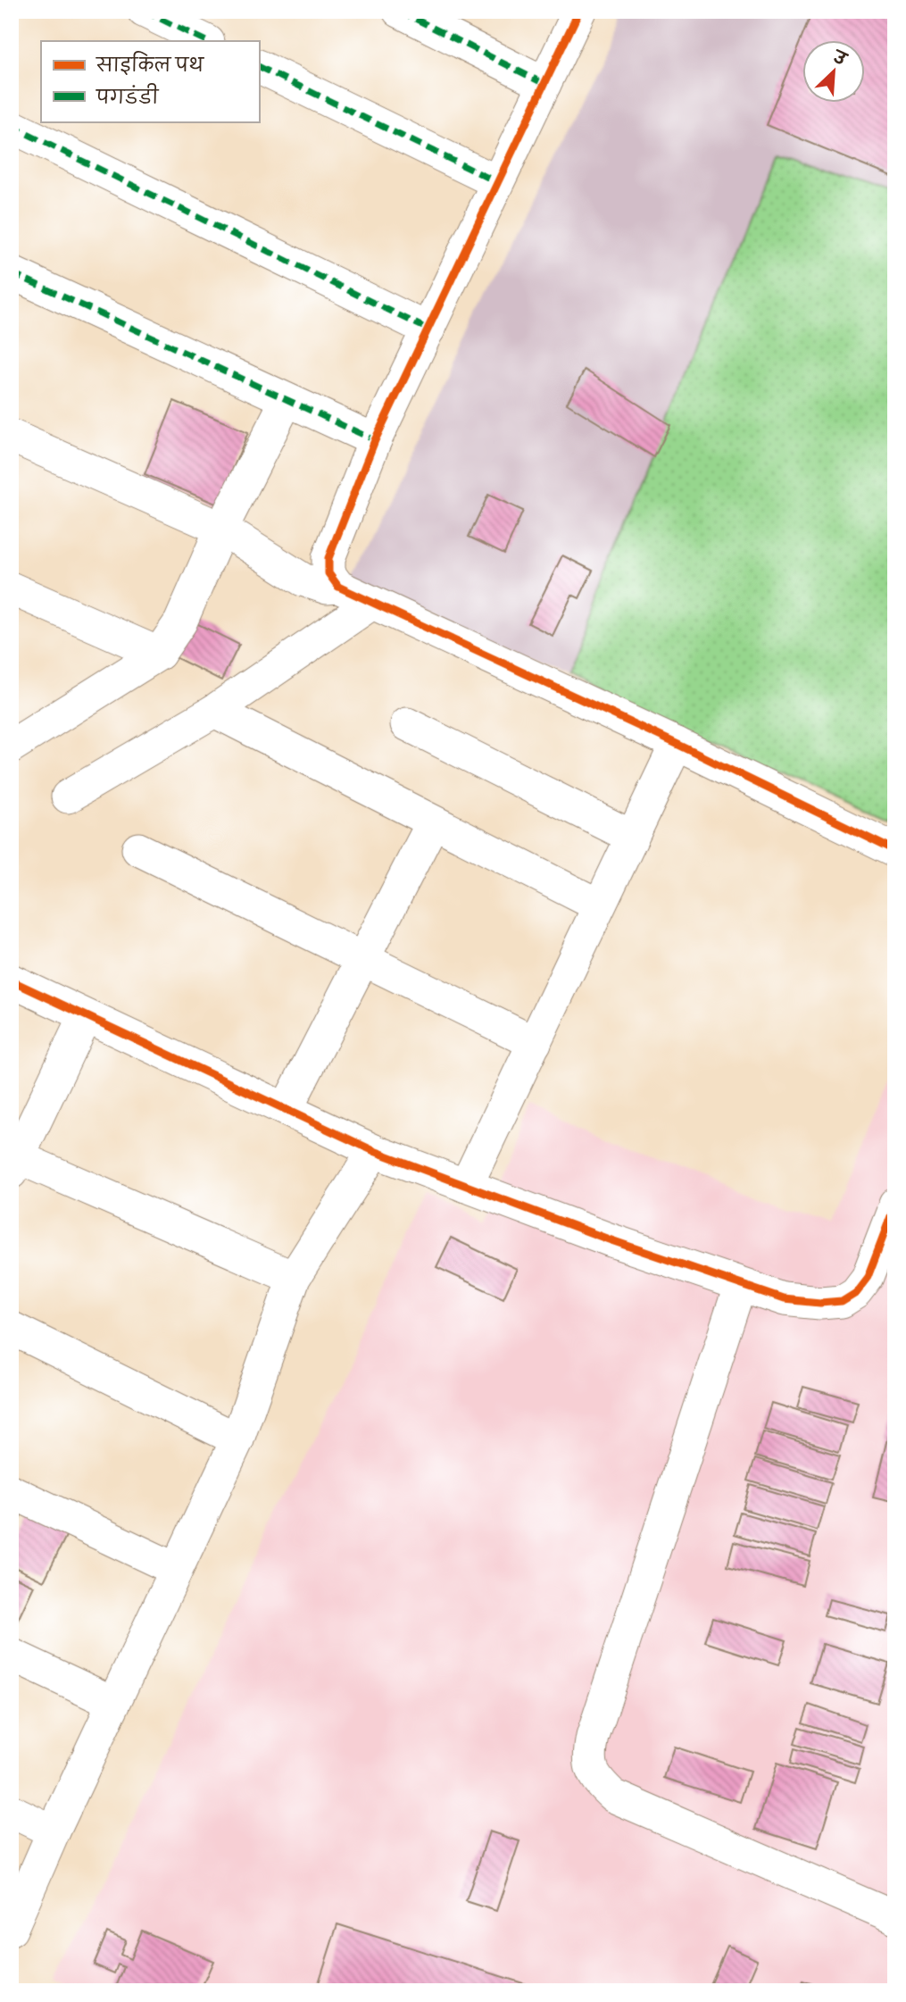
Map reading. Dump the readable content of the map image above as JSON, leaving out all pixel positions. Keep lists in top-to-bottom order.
{
  "legend": ["साइकिल पथ", "पगडंडी"],
  "north": "top right"
}
